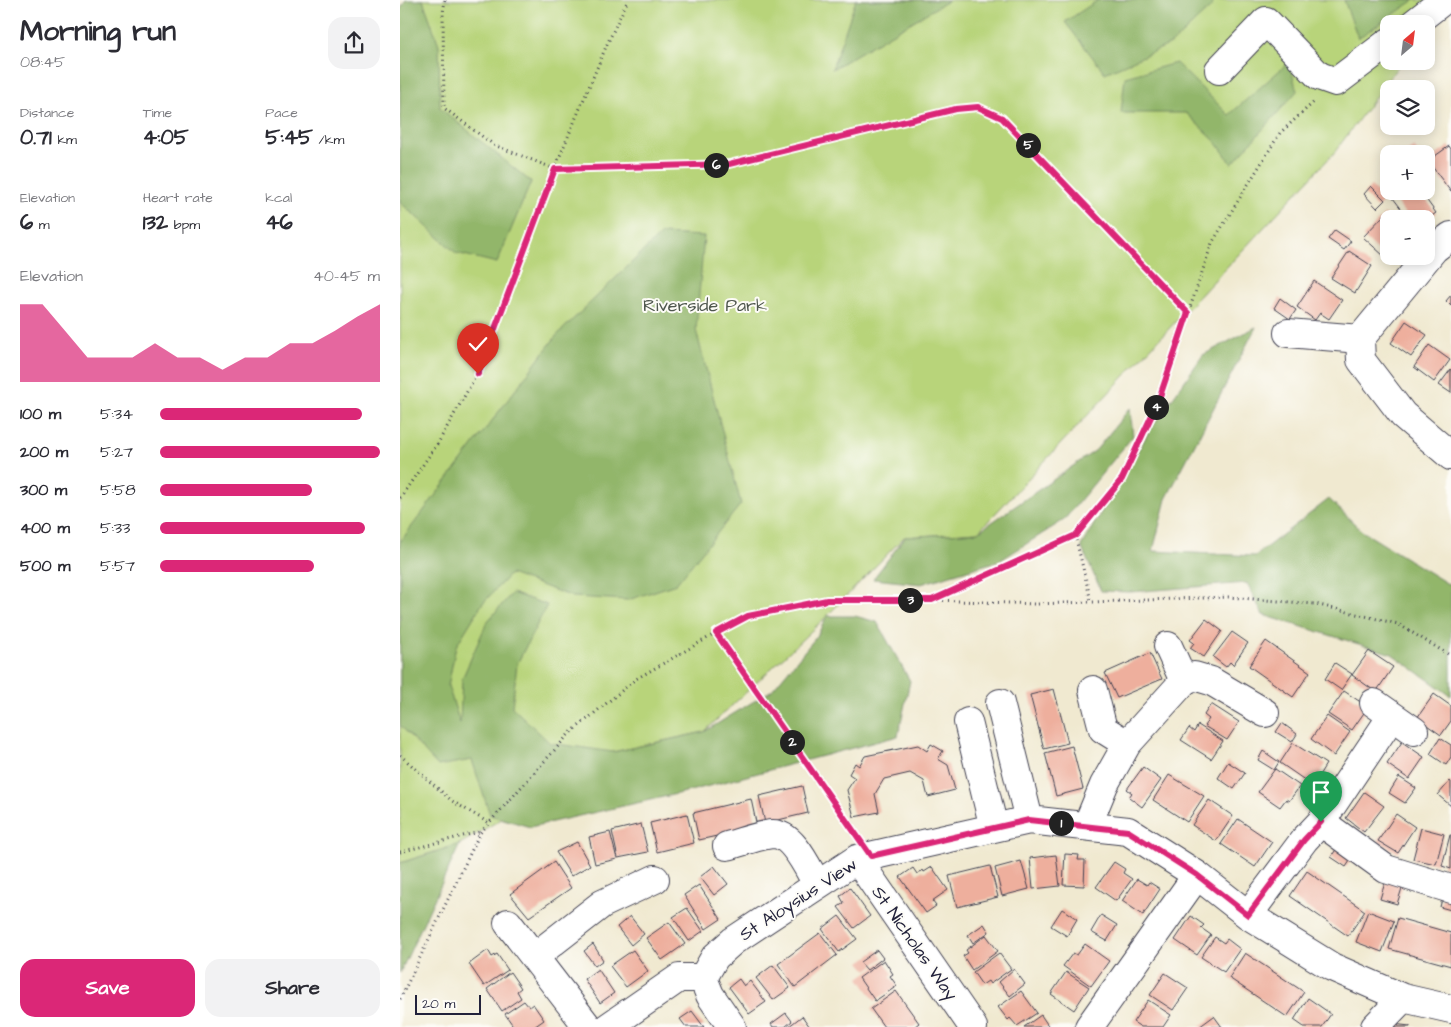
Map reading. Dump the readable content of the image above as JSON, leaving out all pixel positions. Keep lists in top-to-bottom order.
{
  "streets": {
    "street": ["St Aloysius View", "St Nicholas Way"]
  },
  "crossings": [
    ["St Aloysius View", "St Nicholas Way"]
  ],
  "parks": ["Riverside Park"],
  "scale_bar": "20 m",
  "north": "top right",
  "page": {
    "heading": ["Morning run", "08:45"],
    "map_buttons": ["+", "−"],
    "stats": [
      ["Distance", "0.71 km"],
      ["Time", "4:05"],
      ["Pace", "5:45 /km"],
      ["Elevation", "6 m"],
      ["Heart rate", "132 bpm"],
      ["kcal", "46"]
    ],
    "pins": [
      "5",
      "6",
      "4",
      "3",
      "2",
      "1"
    ],
    "chart": ["Elevation", "40–45 m"],
    "list": [
      {
        "name": "100 m",
        "note": "5:34"
      },
      {
        "name": "200 m",
        "note": "5:27"
      },
      {
        "name": "300 m",
        "note": "5:58"
      },
      {
        "name": "400 m",
        "note": "5:33"
      },
      {
        "name": "500 m",
        "note": "5:57"
      }
    ],
    "buttons": ["Save", "Share"],
    "scale": "20 m"
  }
}
